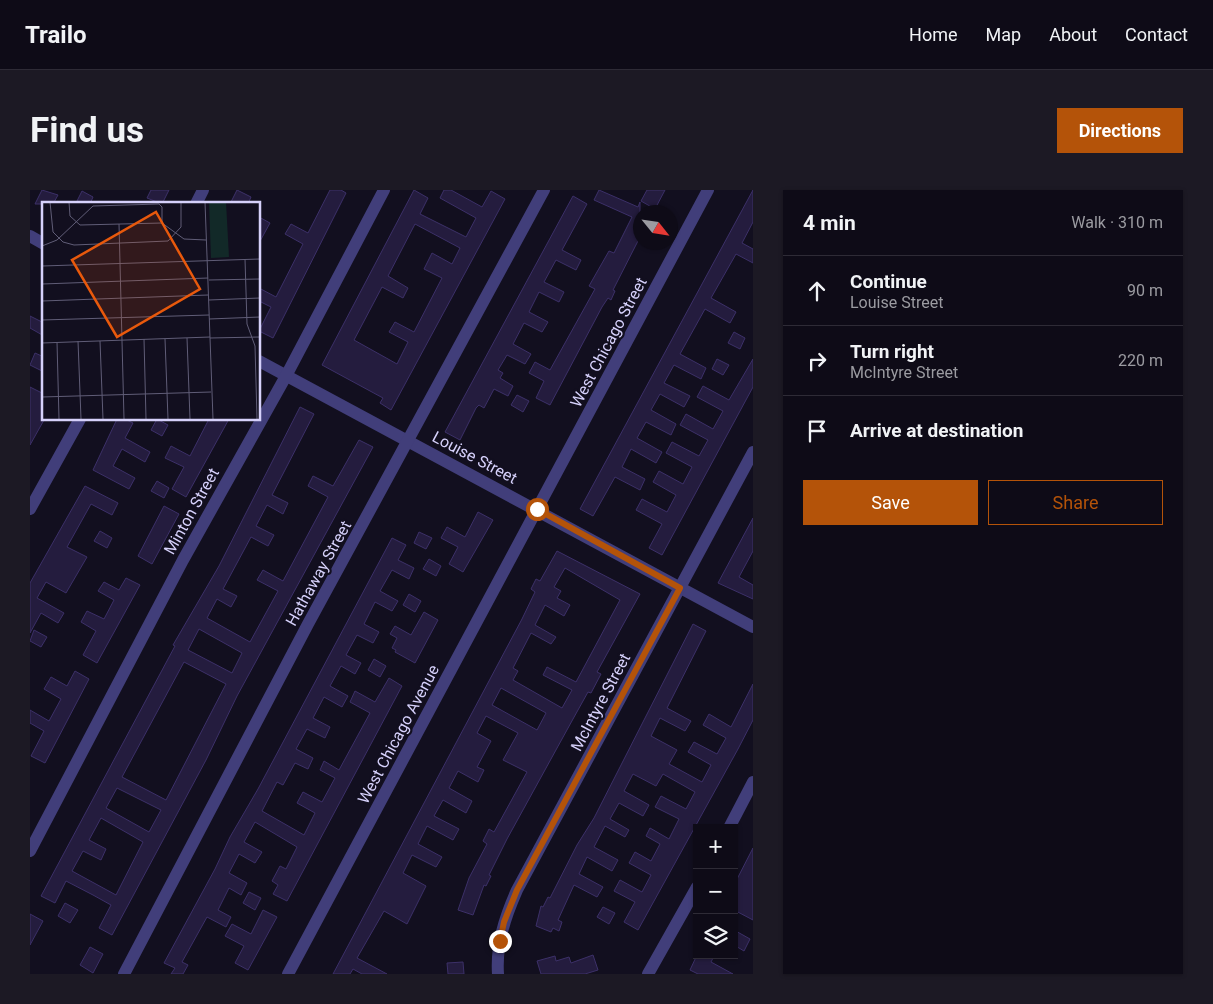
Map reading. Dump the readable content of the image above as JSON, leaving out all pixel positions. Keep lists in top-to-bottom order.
{
  "streets": {
    "street": [
      "West Chicago Street",
      "Louise Street",
      "Minton Street",
      "Hathaway Street",
      "McIntyre Street",
      "West Chicago Avenue"
    ]
  },
  "crossings": [
    ["West Chicago Street", "Louise Street"],
    ["West Chicago Street", "West Chicago Avenue"],
    ["Louise Street", "Minton Street"],
    ["Louise Street", "Hathaway Street"],
    ["Louise Street", "McIntyre Street"],
    ["Louise Street", "West Chicago Avenue"]
  ],
  "north": "bottom right",
  "page": {
    "header": "Trailo",
    "nav": [
      "Home",
      "Map",
      "About",
      "Contact"
    ],
    "buttons": [
      "Directions",
      ["Save", "Share"]
    ],
    "title": "Find us",
    "heading": ["4 min", "Walk · 310 m"],
    "list": [
      ["Continue", "Louise Street", "90 m"],
      ["Turn right", "McIntyre Street", "220 m"],
      "Arrive at destination"
    ],
    "map_buttons": ["+", "−"]
  }
}
